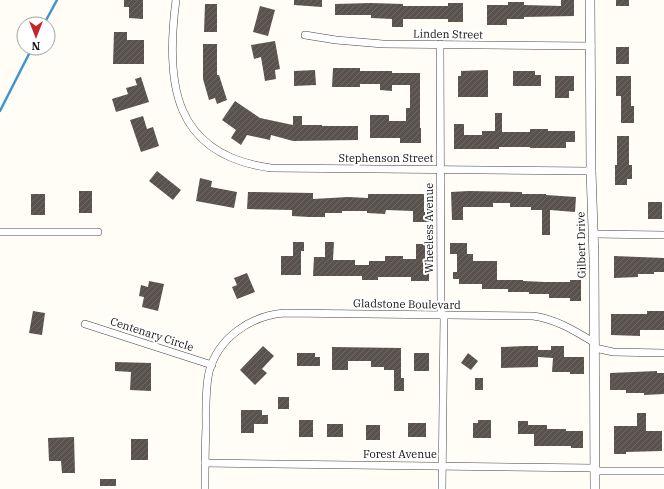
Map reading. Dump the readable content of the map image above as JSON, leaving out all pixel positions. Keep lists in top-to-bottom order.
{
  "streets": {
    "street": [
      "Linden Street",
      "Stephenson Street",
      "Wheeless Avenue",
      "Gilbert Drive",
      "Gladstone Boulevard",
      "Centenary Circle",
      "Forest Avenue"
    ]
  },
  "crossings": [
    ["Linden Street", "Wheeless Avenue"],
    ["Linden Street", "Gilbert Drive"],
    ["Stephenson Street", "Wheeless Avenue"],
    ["Stephenson Street", "Gilbert Drive"],
    ["Wheeless Avenue", "Gladstone Boulevard"],
    ["Wheeless Avenue", "Forest Avenue"],
    ["Gilbert Drive", "Gladstone Boulevard"],
    ["Gilbert Drive", "Forest Avenue"],
    ["Gladstone Boulevard", "Centenary Circle"],
    ["Gladstone Boulevard", "Forest Avenue"]
  ],
  "north": "bottom"
}
